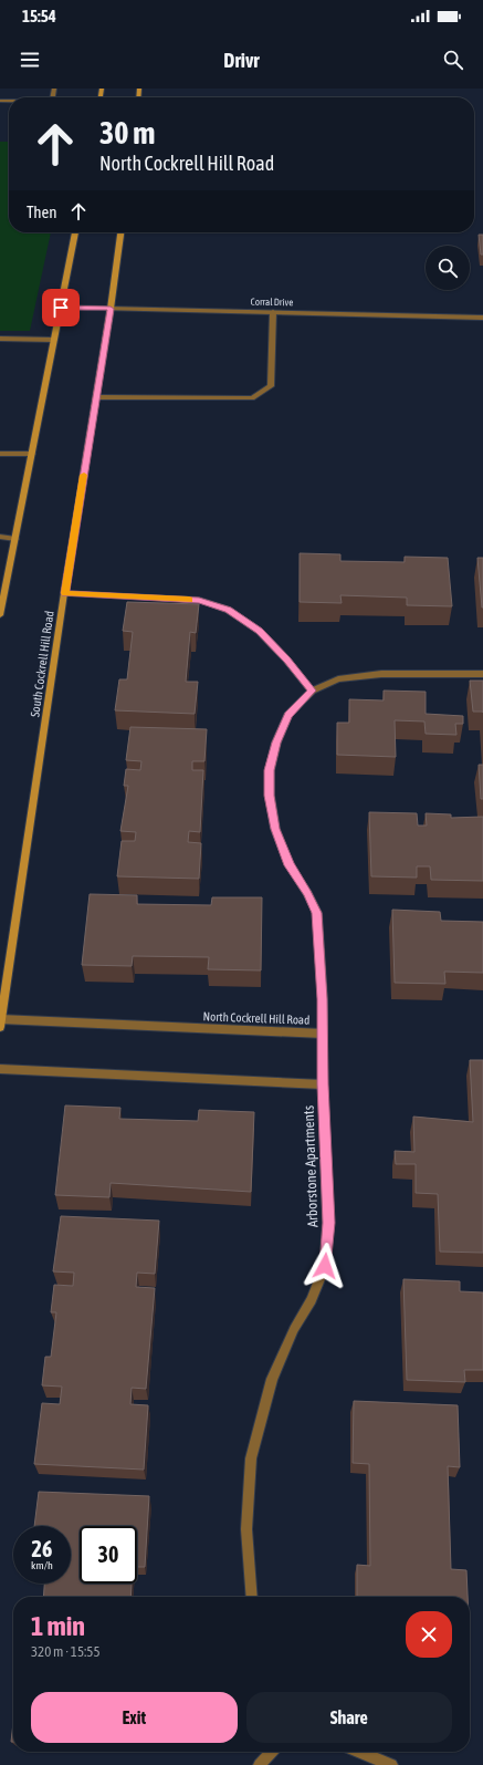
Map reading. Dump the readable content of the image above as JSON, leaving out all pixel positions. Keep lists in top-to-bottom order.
{
  "streets": {
    "main road": ["South Cockrell Hill Road"],
    "street": ["Corral Drive", "North Cockrell Hill Road", "Arborstone Apartments"]
  },
  "crossings": [
    ["Corral Drive", "South Cockrell Hill Road"],
    ["South Cockrell Hill Road", "North Cockrell Hill Road"],
    ["North Cockrell Hill Road", "Arborstone Apartments"]
  ],
  "page": {
    "status": "15:54",
    "header": "Drivr",
    "turn": ["30 m", "North Cockrell Hill Road"],
    "then": "Then",
    "speed": "26 km/h",
    "limit": "30",
    "heading": ["1 min", "320 m · 15:55"],
    "buttons": ["Exit", "Share"]
  }
}
